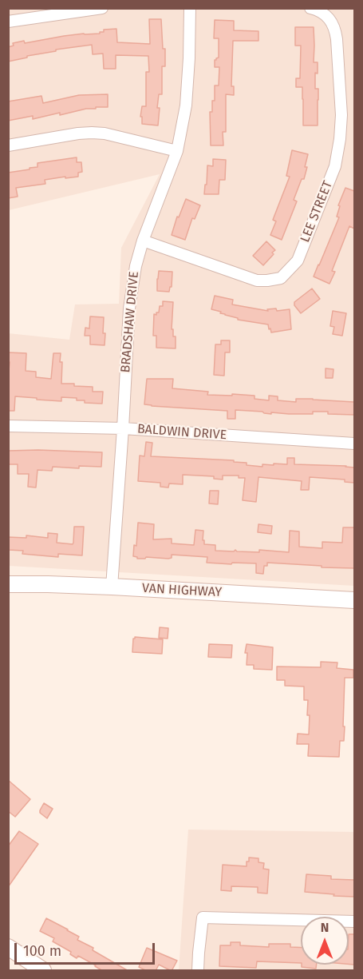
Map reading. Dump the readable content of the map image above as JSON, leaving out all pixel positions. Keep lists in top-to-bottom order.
{
  "streets": {
    "main road": ["VAN HIGHWAY"],
    "street": ["LEE STREET", "BRADSHAW DRIVE", "BALDWIN DRIVE"]
  },
  "crossings": [
    ["LEE STREET", "BRADSHAW DRIVE"],
    ["BRADSHAW DRIVE", "BALDWIN DRIVE"],
    ["BRADSHAW DRIVE", "VAN HIGHWAY"]
  ],
  "scale_bar": "100 m",
  "north": "top"
}
